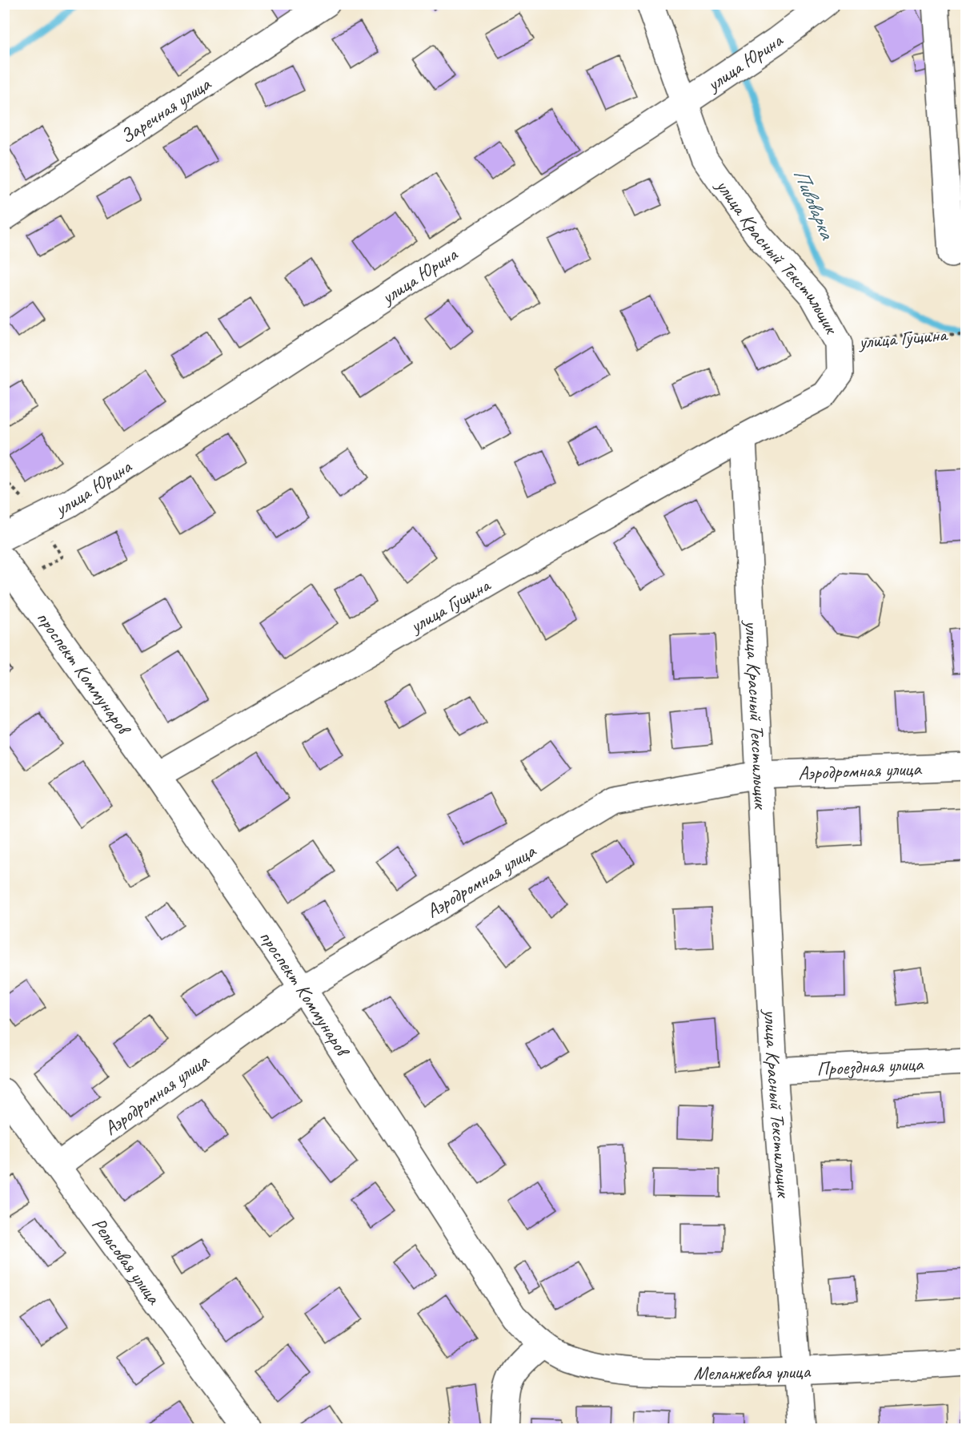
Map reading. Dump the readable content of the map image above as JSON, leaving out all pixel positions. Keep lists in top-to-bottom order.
{
  "streets": {
    "street": [
      "улица Юрина",
      "Заречная улица",
      "улица Красный Текстильщик",
      "улица Гущина",
      "проспект Коммунаров",
      "Аэродромная улица",
      "Проездная улица",
      "Рельсовая улица",
      "Меланжевая улица"
    ]
  },
  "crossings": [
    ["улица Юрина", "улица Красный Текстильщик"],
    ["улица Красный Текстильщик", "улица Гущина"],
    ["улица Красный Текстильщик", "Аэродромная улица"],
    ["улица Красный Текстильщик", "Проездная улица"],
    ["улица Красный Текстильщик", "Меланжевая улица"],
    ["улица Гущина", "проспект Коммунаров"],
    ["проспект Коммунаров", "Аэродромная улица"],
    ["проспект Коммунаров", "Меланжевая улица"],
    ["Аэродромная улица", "Рельсовая улица"]
  ],
  "water": ["Пивоварка"]
}
